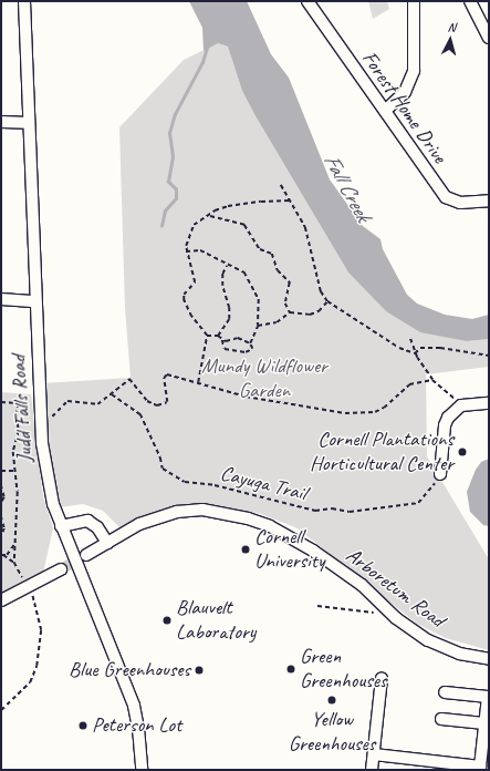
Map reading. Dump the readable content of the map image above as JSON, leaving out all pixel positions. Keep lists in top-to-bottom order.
{
  "streets": {
    "street": ["Forest Home Drive", "Judd Falls Road", "Arboretum Road"],
    "path": ["Cayuga Trail"]
  },
  "water": ["Fall Creek"],
  "parks": ["Mundy Wildflower Garden"],
  "places": [
    "Cornell Plantations Horticultural Center",
    "Cornell University",
    "Blauvelt Laboratory",
    "Green Greenhouses",
    "Blue Greenhouses",
    "Yellow Greenhouses",
    "Peterson Lot"
  ],
  "north": "top"
}
